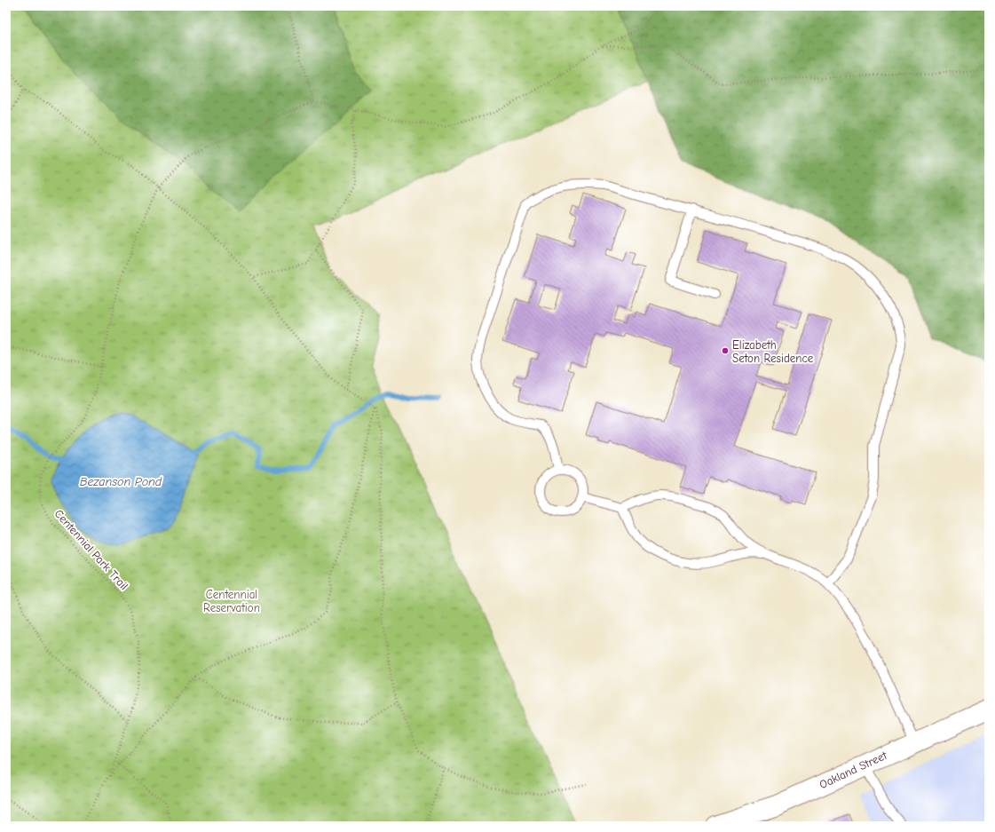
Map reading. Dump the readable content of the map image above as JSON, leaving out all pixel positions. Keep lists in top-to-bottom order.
{
  "streets": {
    "street": ["Oakland Street"],
    "path": ["Centennial Park Trail"]
  },
  "water": ["Bezanson Pond"],
  "parks": ["Centennial Reservation"],
  "places": ["Elizabeth Seton Residence"]
}
